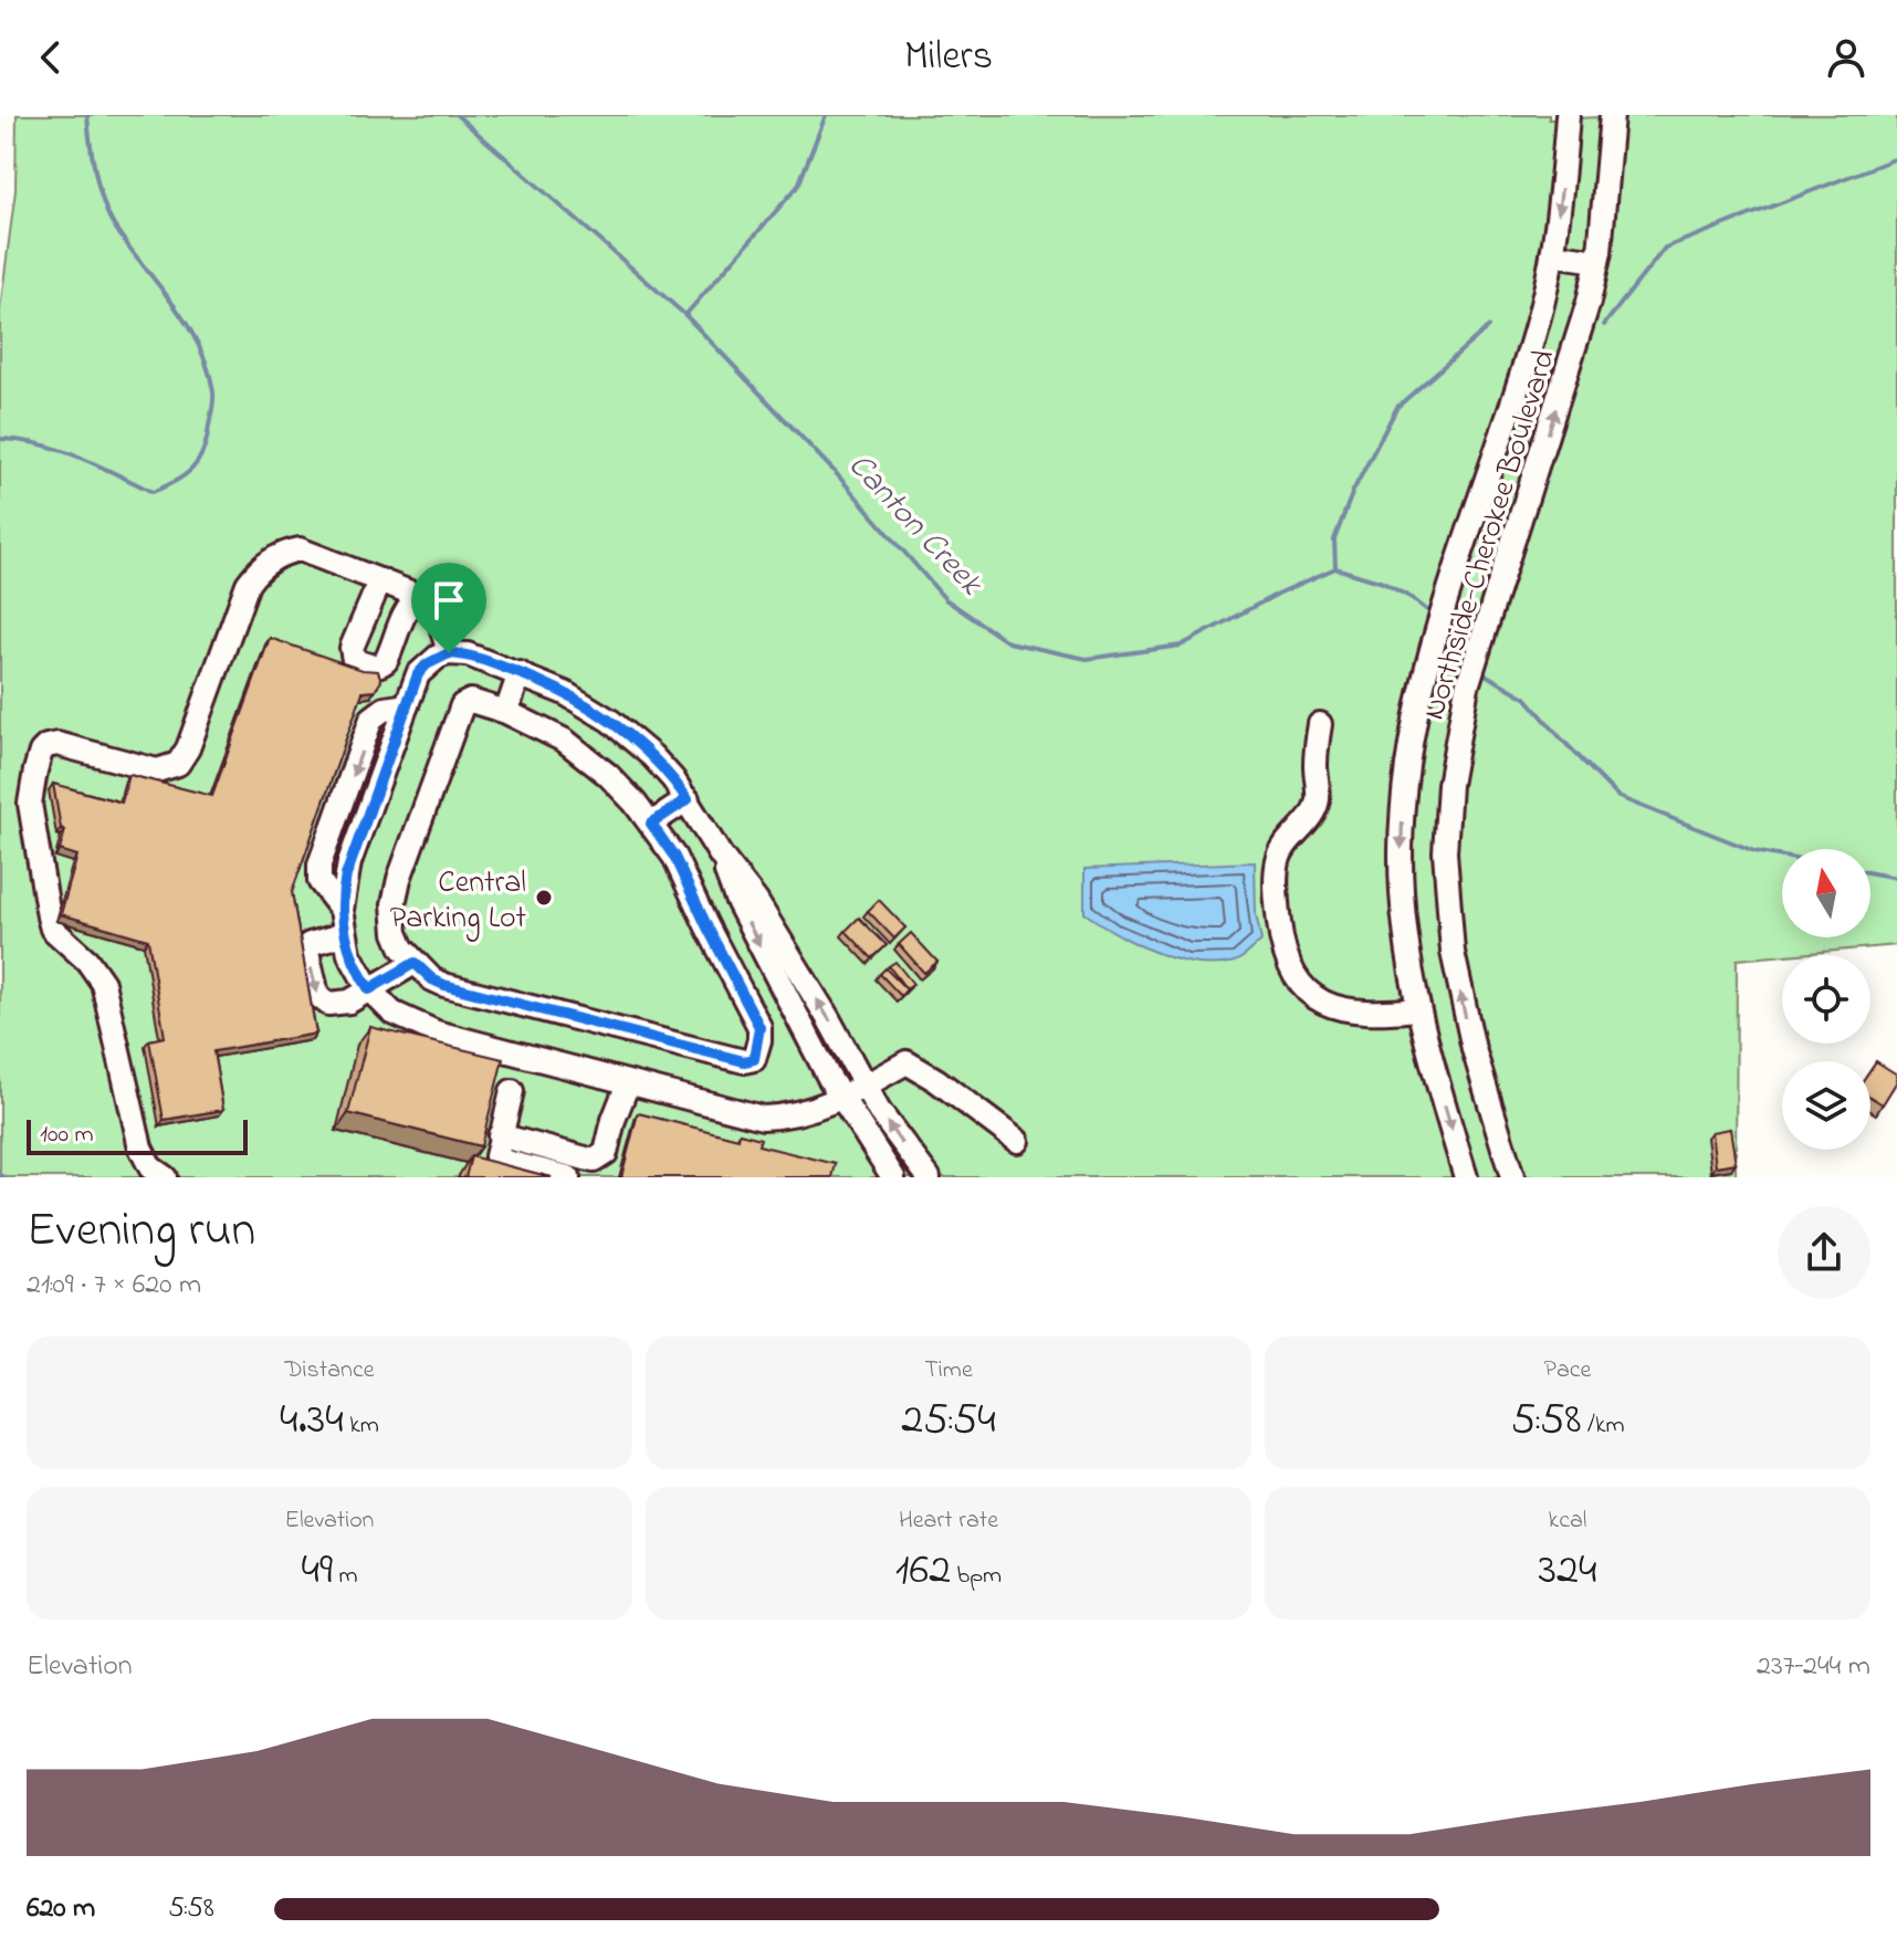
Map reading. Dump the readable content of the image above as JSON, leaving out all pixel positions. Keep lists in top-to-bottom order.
{
  "streets": {
    "street": ["Northside-Cherokee Boulevard"]
  },
  "water": ["Canton Creek"],
  "places": ["Central Parking Lot"],
  "scale_bar": "100 m",
  "north": "top",
  "page": {
    "header": "Milers",
    "scale": "100 m",
    "heading": ["Evening run", "21:09 · 7 × 620 m"],
    "stats": [
      ["Distance", "4.34 km"],
      ["Time", "25:54"],
      ["Pace", "5:58 /km"],
      ["Elevation", "49 m"],
      ["Heart rate", "162 bpm"],
      ["kcal", "324"]
    ],
    "chart": ["Elevation", "237–244 m"],
    "list": [
      {
        "name": "620 m",
        "note": "5:58"
      }
    ]
  }
}
